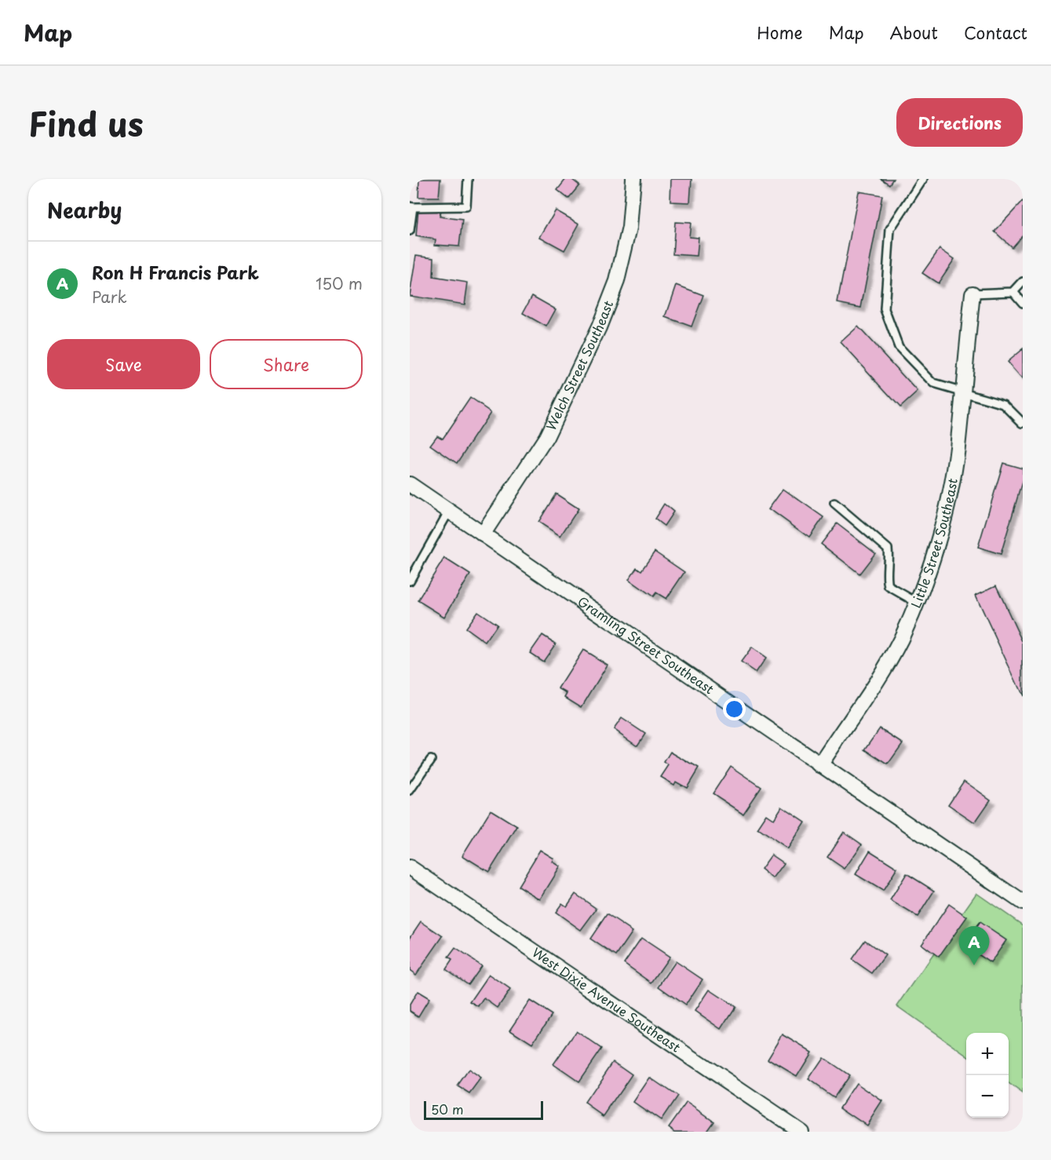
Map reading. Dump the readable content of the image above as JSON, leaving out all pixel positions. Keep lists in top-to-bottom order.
{
  "streets": {
    "street": [
      "Welch Street Southeast",
      "Little Street Southeast",
      "Gramling Street Southeast",
      "West Dixie Avenue Southeast"
    ]
  },
  "crossings": [
    ["Welch Street Southeast", "Gramling Street Southeast"],
    ["Little Street Southeast", "Gramling Street Southeast"]
  ],
  "scale_bar": "50 m",
  "page": {
    "header": "Map",
    "nav": [
      "Home",
      "Map",
      "About",
      "Contact"
    ],
    "title": "Find us",
    "buttons": [
      "Directions",
      ["Save", "Share"]
    ],
    "heading": "Nearby",
    "list": [
      {
        "mark": "A",
        "name": "Ron H Francis Park",
        "note": "Park",
        "value": "150 m"
      }
    ],
    "pins": "A",
    "map_buttons": ["+", "−"],
    "scale": "50 m"
  }
}
